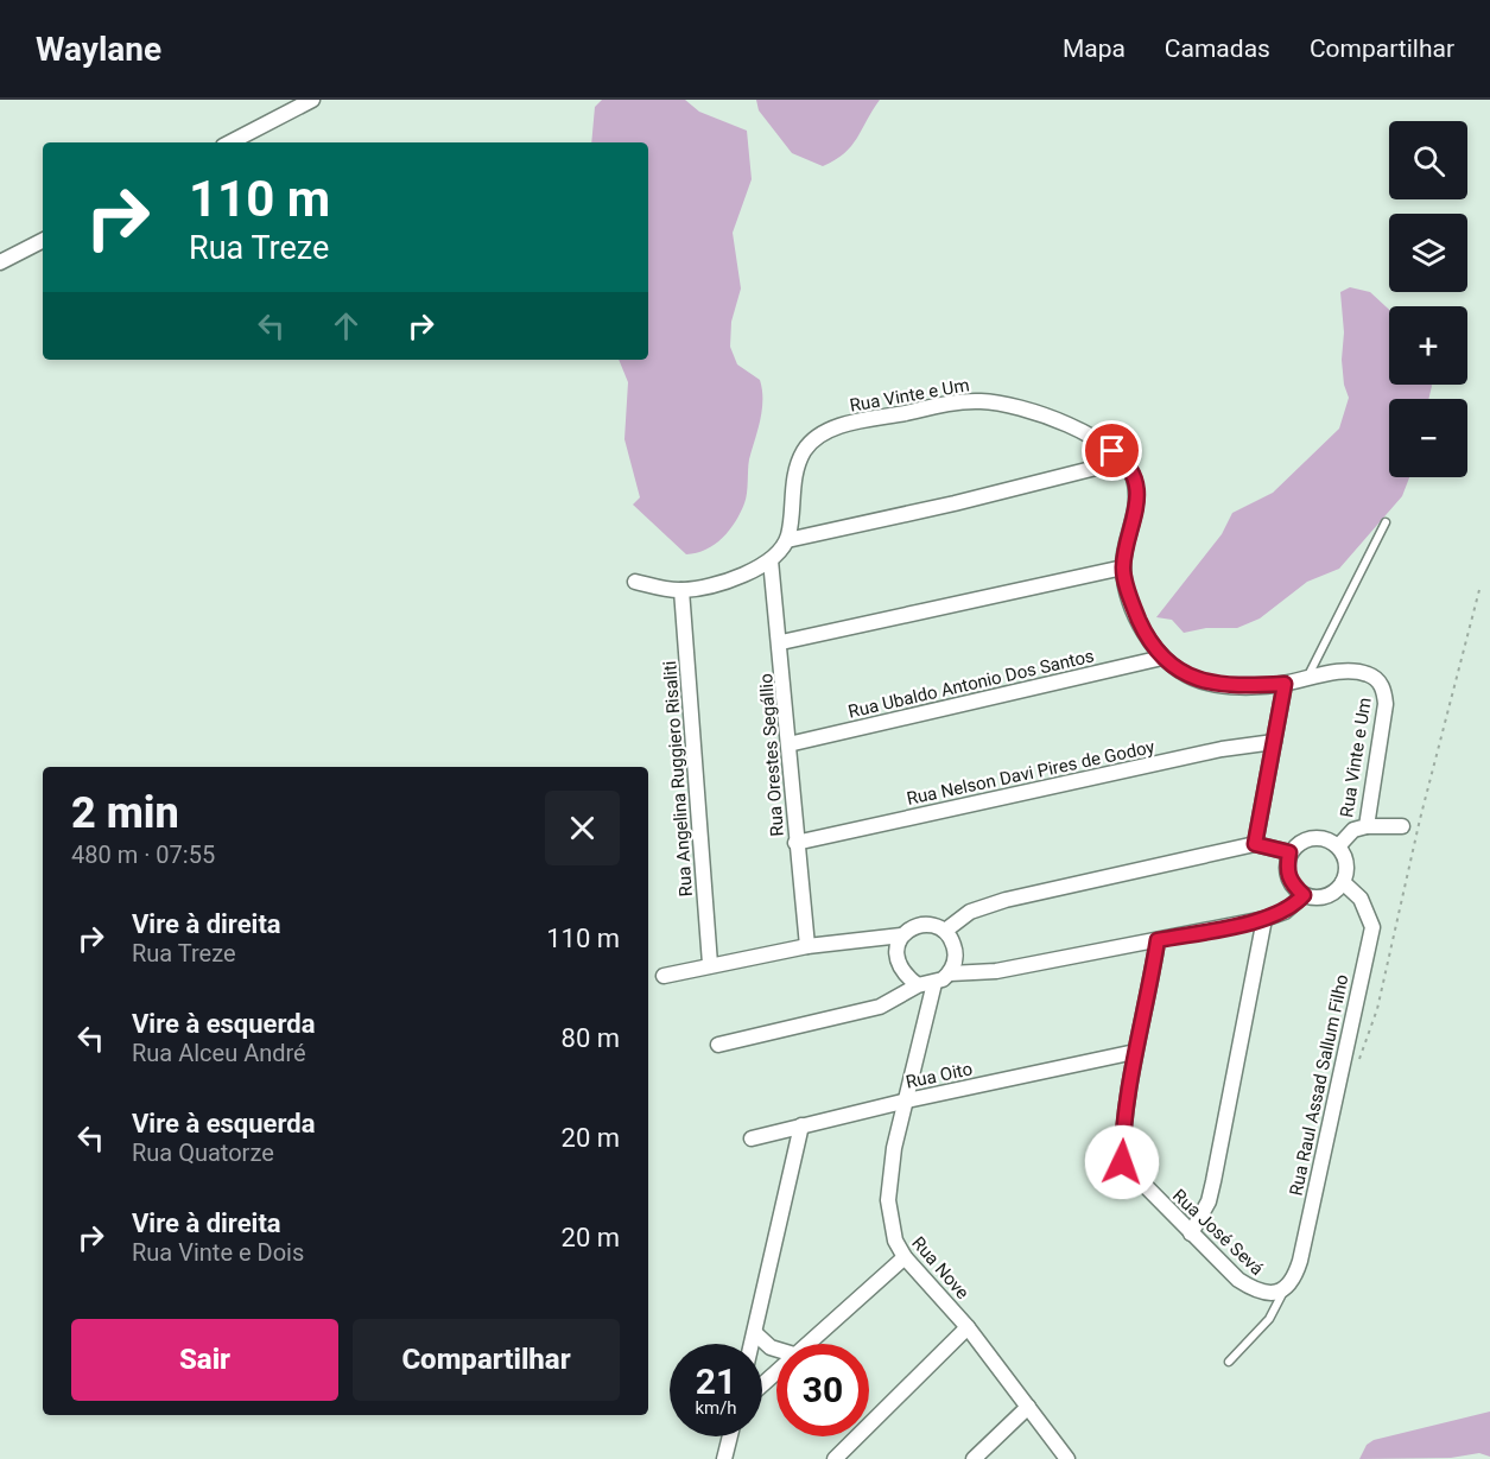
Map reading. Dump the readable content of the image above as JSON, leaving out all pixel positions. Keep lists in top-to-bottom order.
{
  "streets": {
    "street": [
      "Rua Vinte e Um",
      "Rua Ubaldo Antonio Dos Santos",
      "Rua Orestes Segállio",
      "Rua Nelson Davi Pires de Godoy",
      "Rua Angelina Ruggiero Risaliti",
      "Rua Oito",
      "Rua Raul Assad Sallum Filho",
      "Rua José Sevá",
      "Rua Nove"
    ]
  },
  "crossings": [
    ["Rua Vinte e Um", "Rua Ubaldo Antonio Dos Santos"],
    ["Rua Vinte e Um", "Rua Raul Assad Sallum Filho"],
    ["Rua Ubaldo Antonio Dos Santos", "Rua Orestes Segállio"],
    ["Rua Orestes Segállio", "Rua Nelson Davi Pires de Godoy"],
    ["Rua Oito", "Rua José Sevá"],
    ["Rua Oito", "Rua Nove"],
    ["Rua Raul Assad Sallum Filho", "Rua José Sevá"]
  ],
  "page": {
    "header": "Waylane",
    "nav": ["Mapa", "Camadas", "Compartilhar"],
    "map_buttons": ["+", "−"],
    "turn": ["110 m", "Rua Treze"],
    "heading": ["2 min", "480 m · 07:55"],
    "list": [
      {
        "name": "Vire à direita",
        "note": "Rua Treze",
        "value": "110 m"
      },
      {
        "name": "Vire à esquerda",
        "note": "Rua Alceu André",
        "value": "80 m"
      },
      {
        "name": "Vire à esquerda",
        "note": "Rua Quatorze",
        "value": "20 m"
      },
      {
        "name": "Vire à direita",
        "note": "Rua Vinte e Dois",
        "value": "20 m"
      }
    ],
    "buttons": ["Sair", "Compartilhar"],
    "speed": "21 km/h",
    "limit": "30"
  }
}
